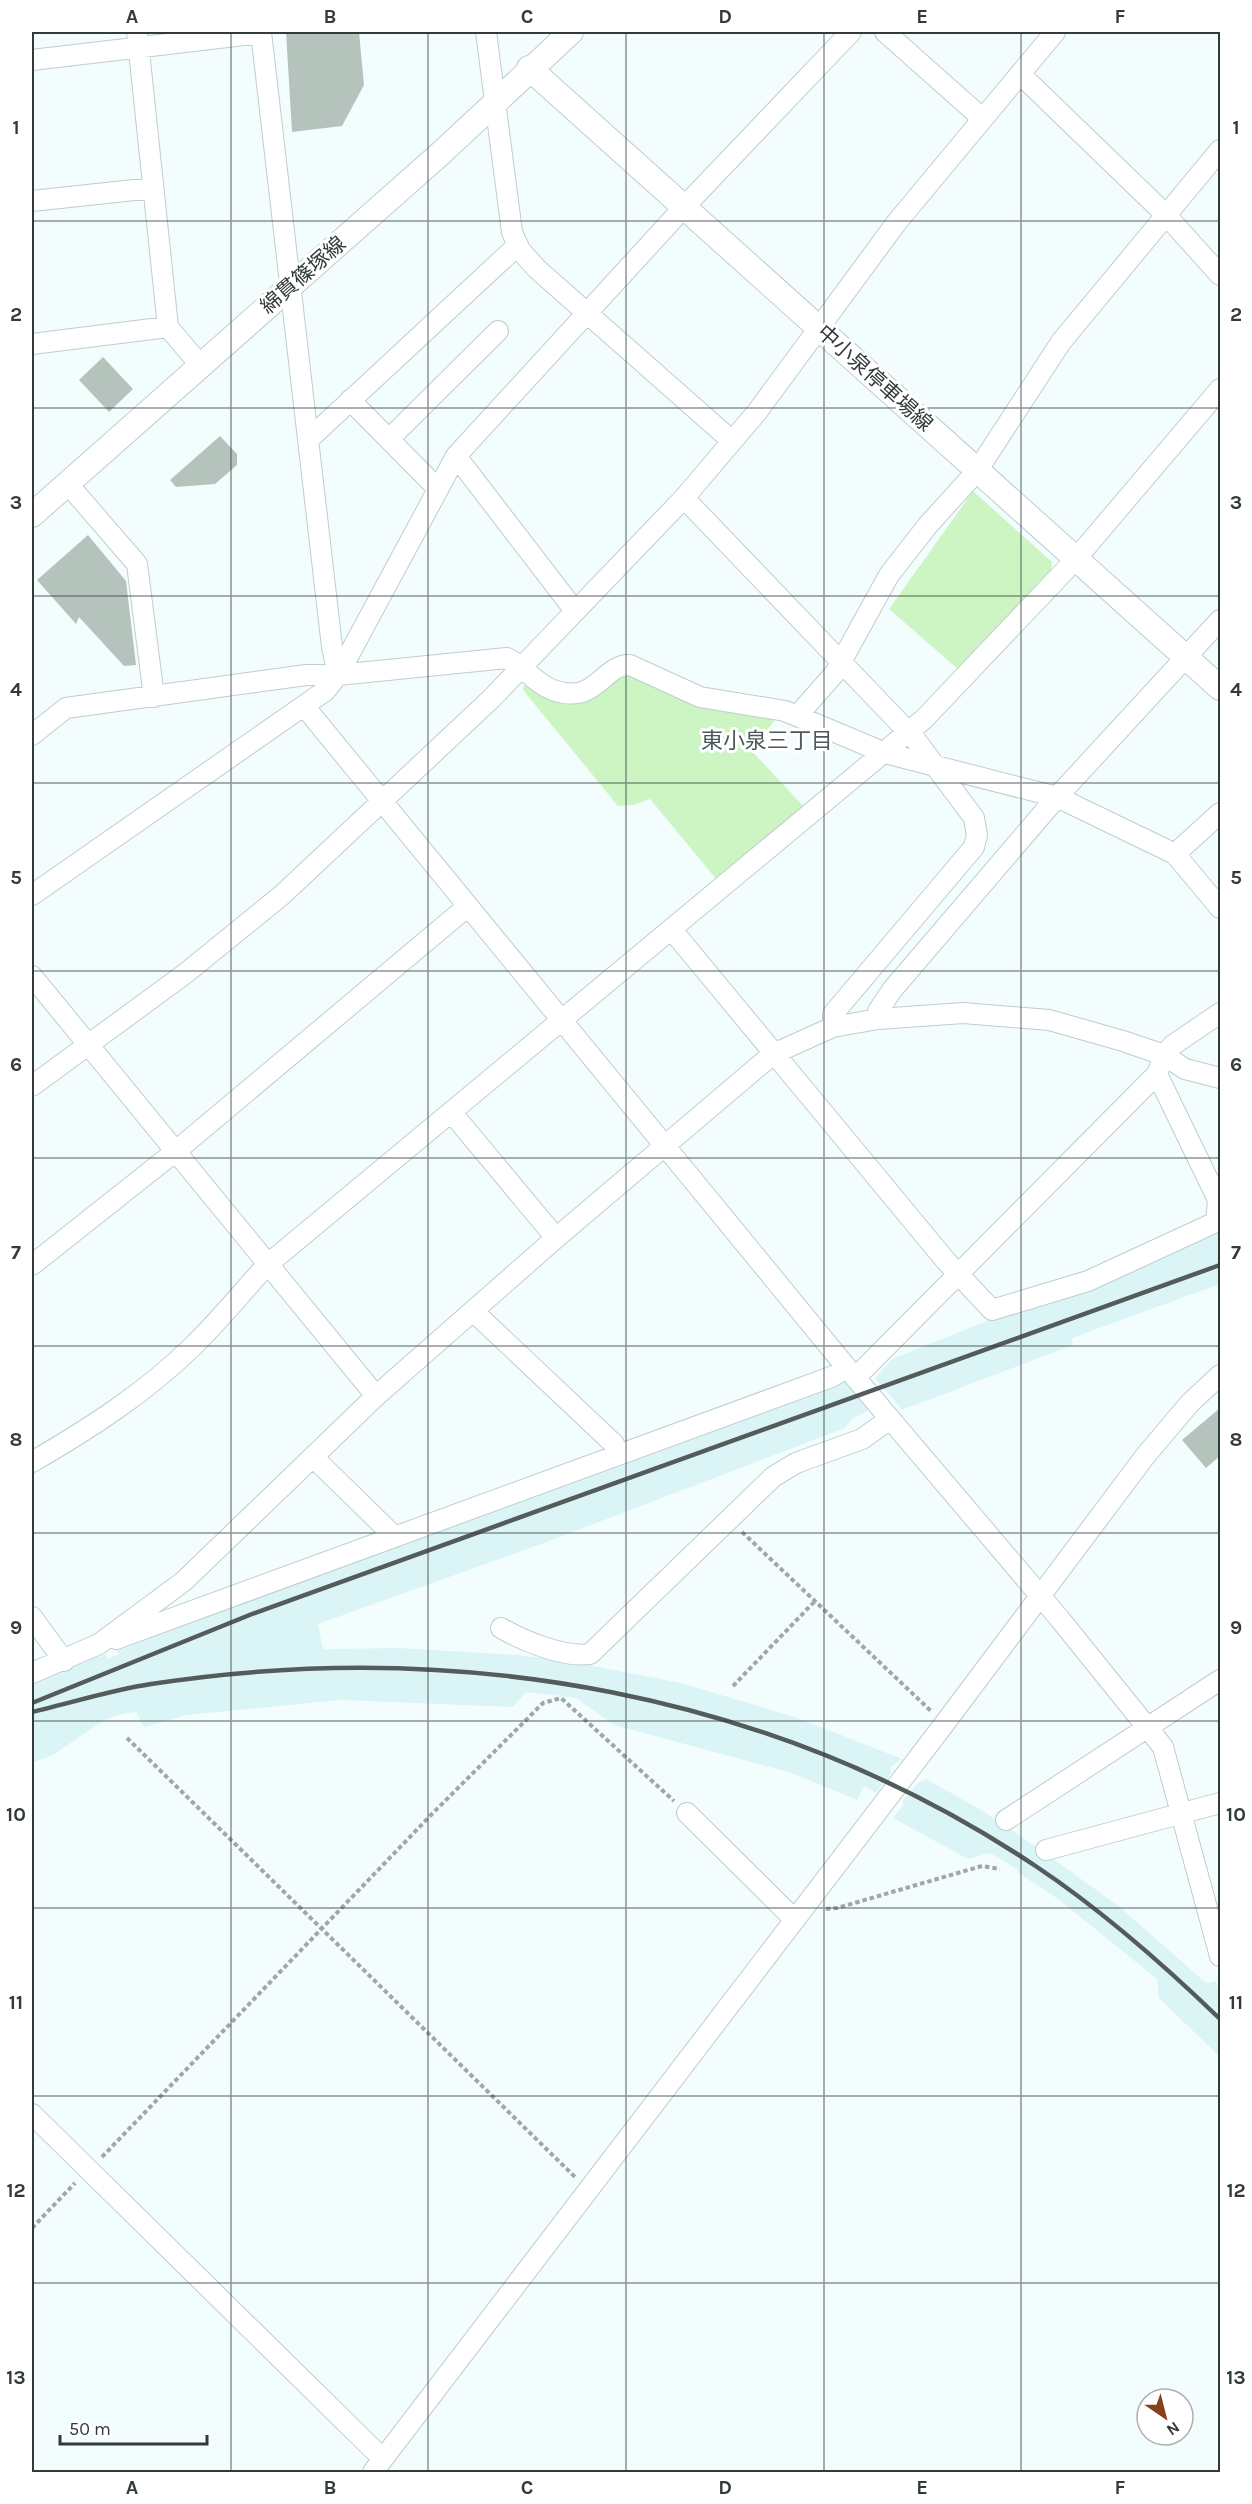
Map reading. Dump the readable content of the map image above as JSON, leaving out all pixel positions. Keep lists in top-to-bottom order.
{
  "streets": {
    "main road": ["綿貫篠塚線", "中小泉停車場線"]
  },
  "crossings": [
    ["綿貫篠塚線", "中小泉停車場線"]
  ],
  "districts": ["東小泉三丁目"],
  "scale_bar": "50 m",
  "north": "bottom right",
  "grid": {
    "columns": [
      "A",
      "B",
      "C",
      "D",
      "E",
      "F"
    ],
    "rows": [
      "1",
      "2",
      "3",
      "4",
      "5",
      "6",
      "7",
      "8",
      "9",
      "10",
      "11",
      "12",
      "13"
    ]
  }
}
